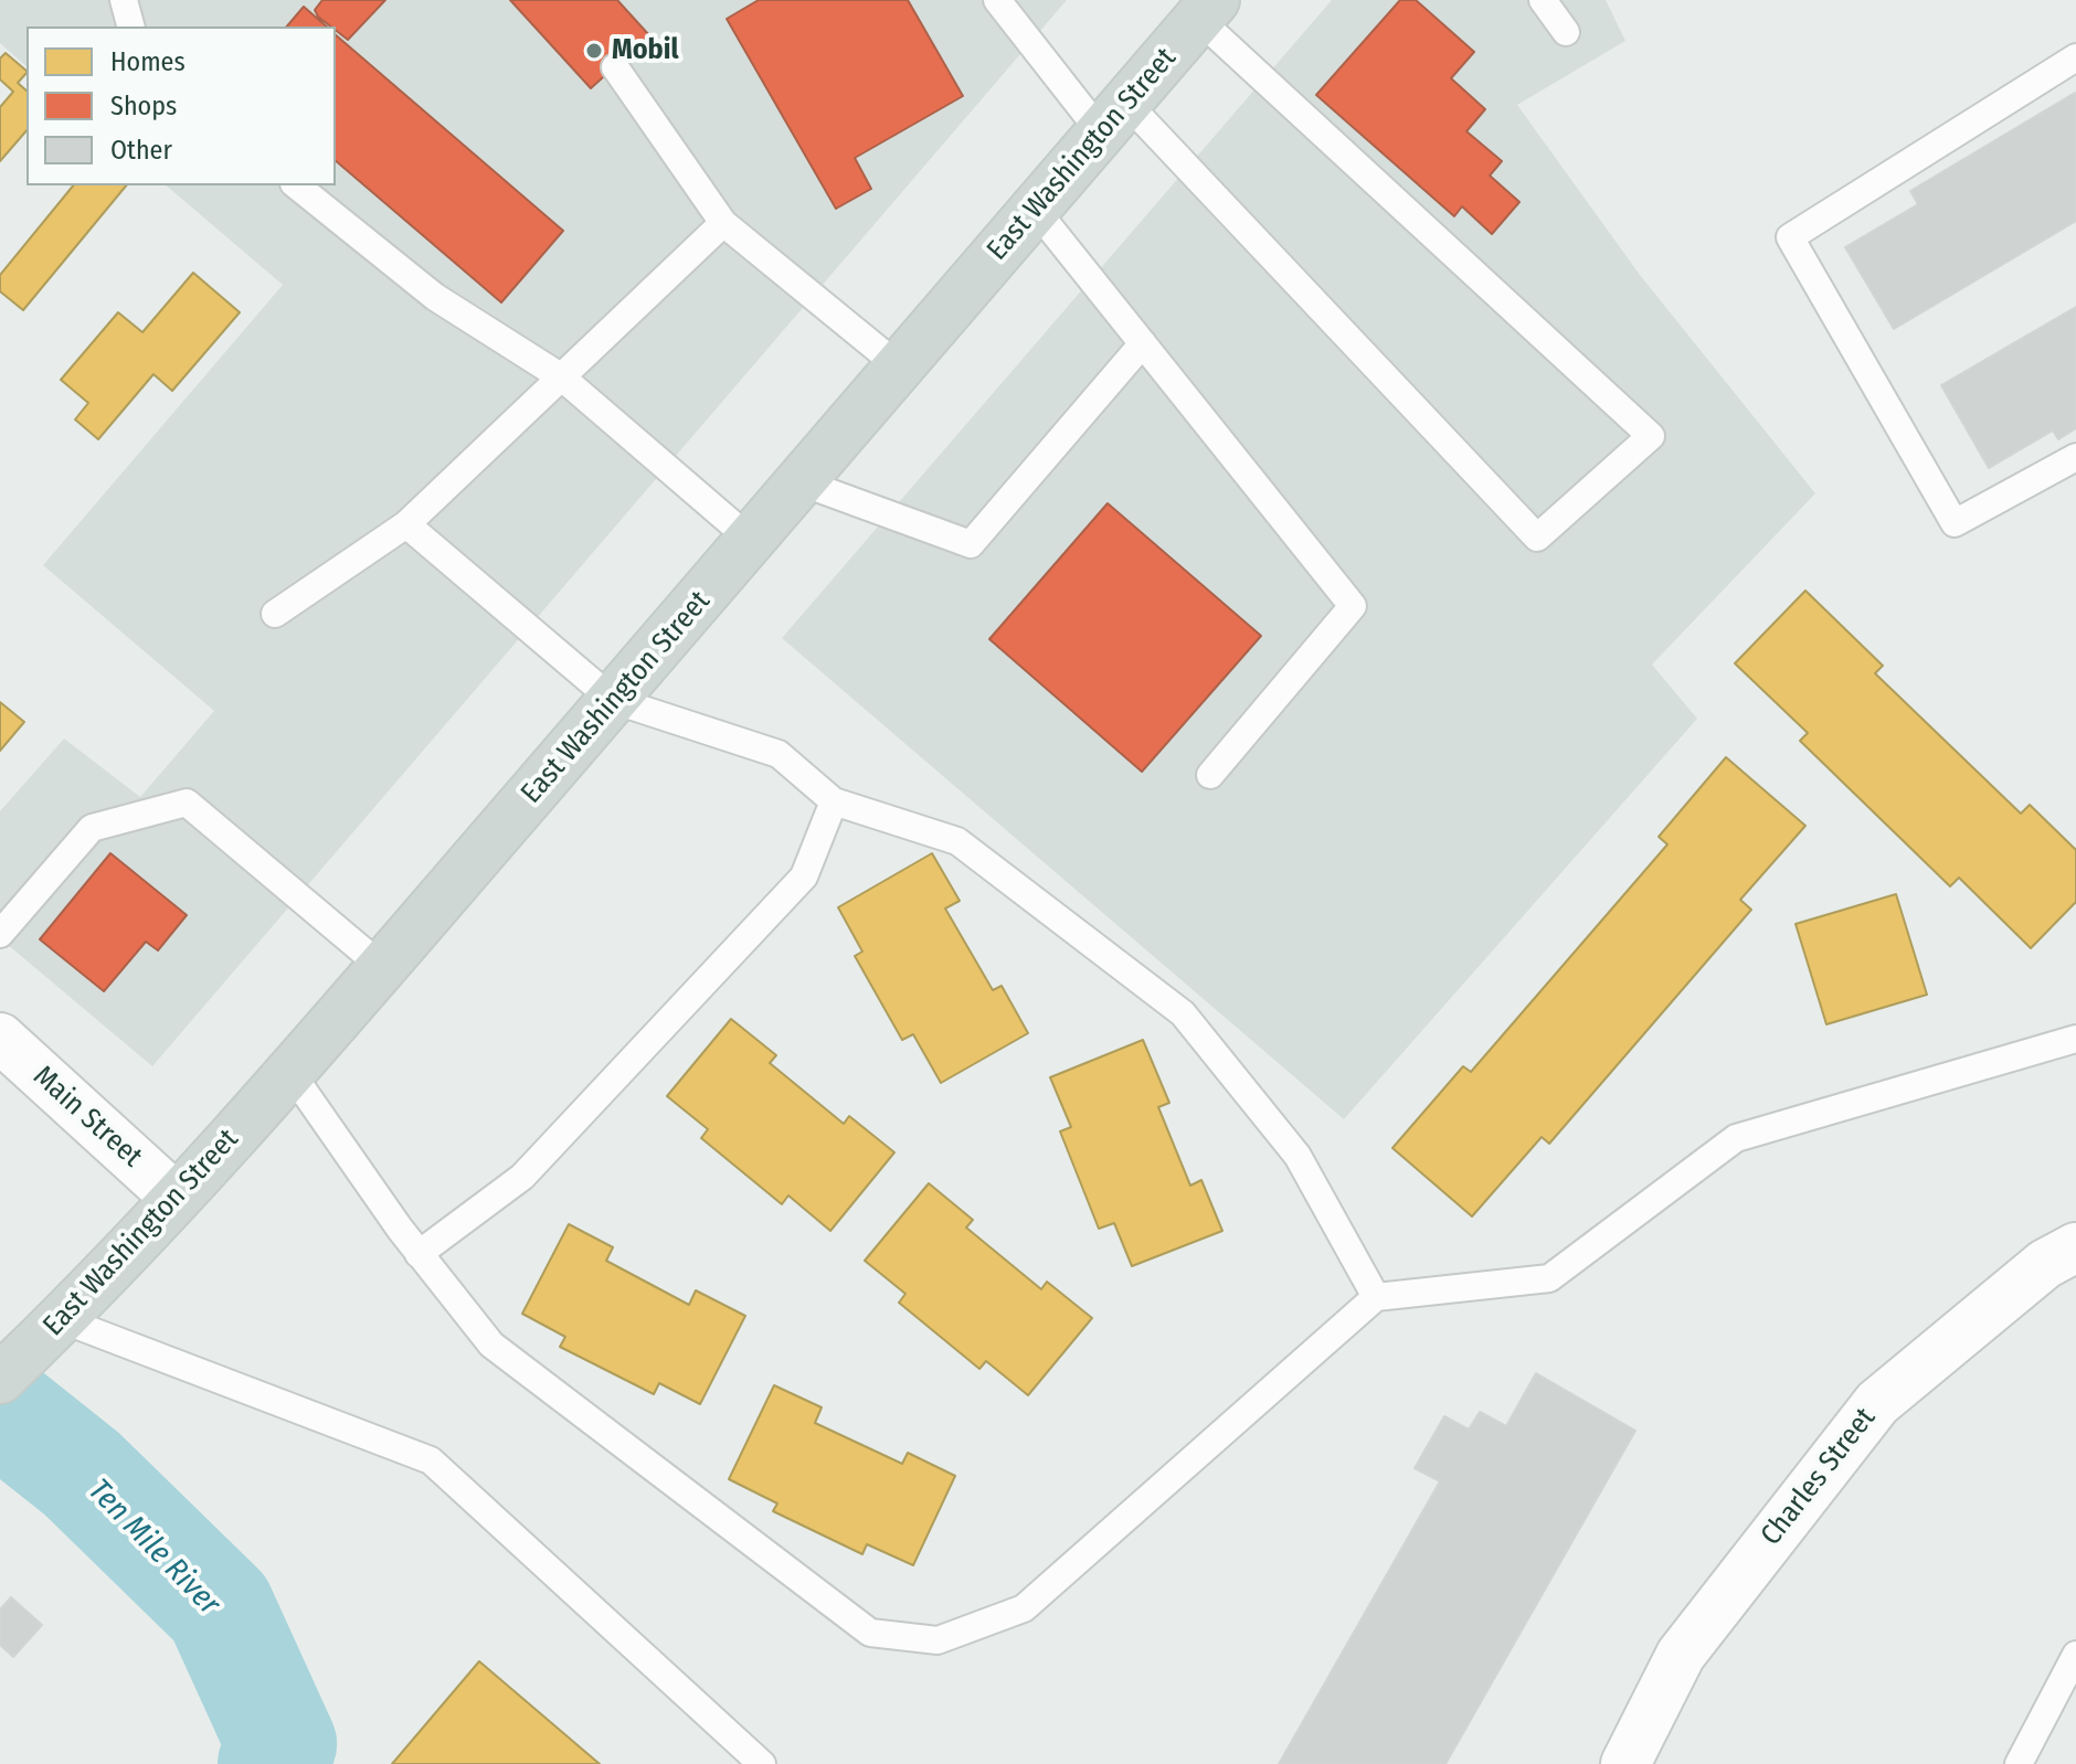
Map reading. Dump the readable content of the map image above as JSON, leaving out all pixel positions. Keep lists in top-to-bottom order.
{
  "streets": {
    "main road": ["East Washington Street"],
    "street": ["Main Street", "Charles Street"]
  },
  "crossings": [
    ["East Washington Street", "Main Street"]
  ],
  "water": ["Ten Mile River"],
  "places": ["Mobil"],
  "legend": ["Homes", "Shops", "Other"]
}
